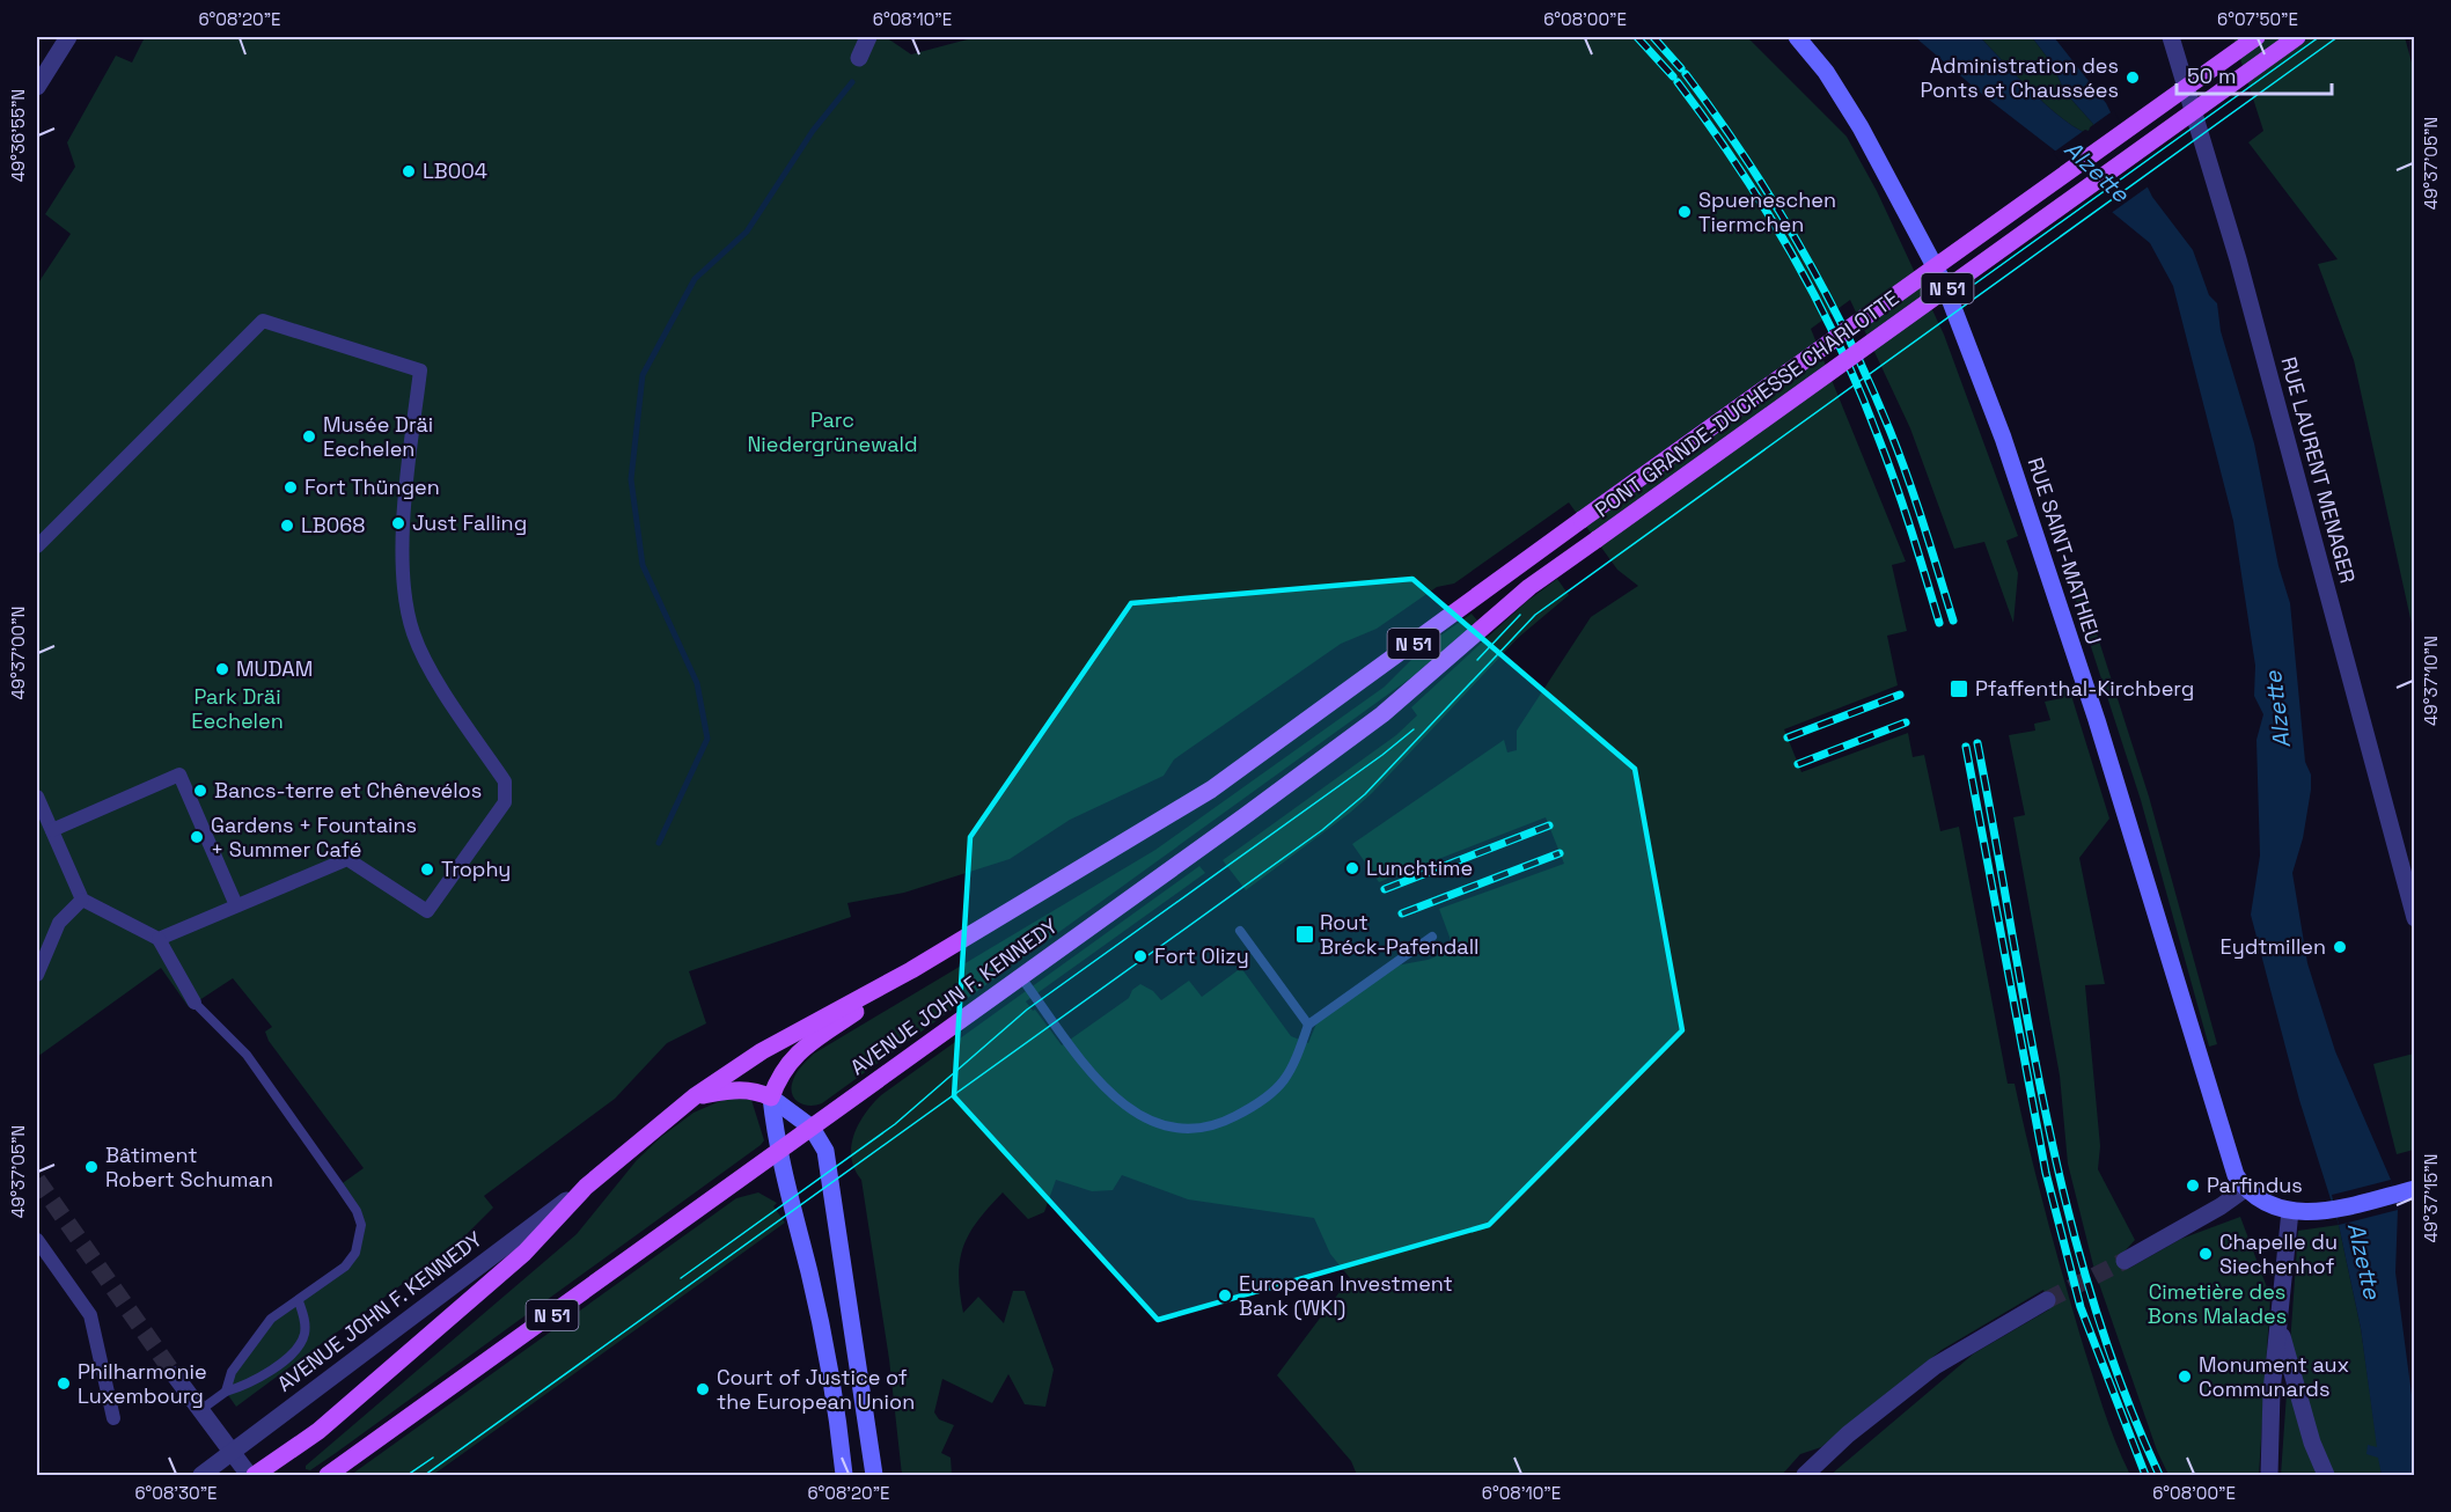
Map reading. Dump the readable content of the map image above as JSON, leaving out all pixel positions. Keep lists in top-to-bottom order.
{
  "streets": {
    "main road": [
      "N 51",
      "PONT GRANDE-DUCHESSE CHARLOTTE",
      "RUE SAINT-MATHIEU",
      "AVENUE JOHN F. KENNEDY"
    ],
    "street": ["RUE LAURENT MENAGER"]
  },
  "crossings": [
    ["N 51", "AVENUE JOHN F. KENNEDY"],
    ["PONT GRANDE-DUCHESSE CHARLOTTE", "AVENUE JOHN F. KENNEDY"]
  ],
  "water": ["Alzette"],
  "parks": ["Parc Niedergrünewald", "Park Dräi Eechelen", "Cimetière des Bons Malades"],
  "places": {
    "other": [
      "Administration des Ponts et Chaussées",
      "LB004",
      "Spueneschen Tiermchen",
      "Musée Dräi Eechelen",
      "Fort Thüngen",
      "Just Falling",
      "LB068",
      "MUDAM",
      "Bancs-terre et Chênevélos",
      "Gardens + Fountains + Summer Café",
      "Lunchtime",
      "Trophy",
      "Eydtmillen",
      "Fort Olizy",
      "Bâtiment Robert Schuman",
      "Parfindus",
      "Chapelle du Siechenhof",
      "European Investment Bank (WKI)",
      "Monument aux Communards",
      "Philharmonie Luxembourg",
      "Court of Justice of the European Union"
    ],
    "transit": ["Pfaffenthal-Kirchberg", "Rout Bréck-Pafendall"]
  },
  "scale_bar": "50 m",
  "coordinates": [
    "6°08'20\"E",
    "6°08'10\"E",
    "6°08'00\"E",
    "6°07'50\"E",
    "49°36'55\"N",
    "49°37'05\"N",
    "49°37'00\"N",
    "49°37'10\"N",
    "49°37'15\"N",
    "6°08'30\"E"
  ]
}
